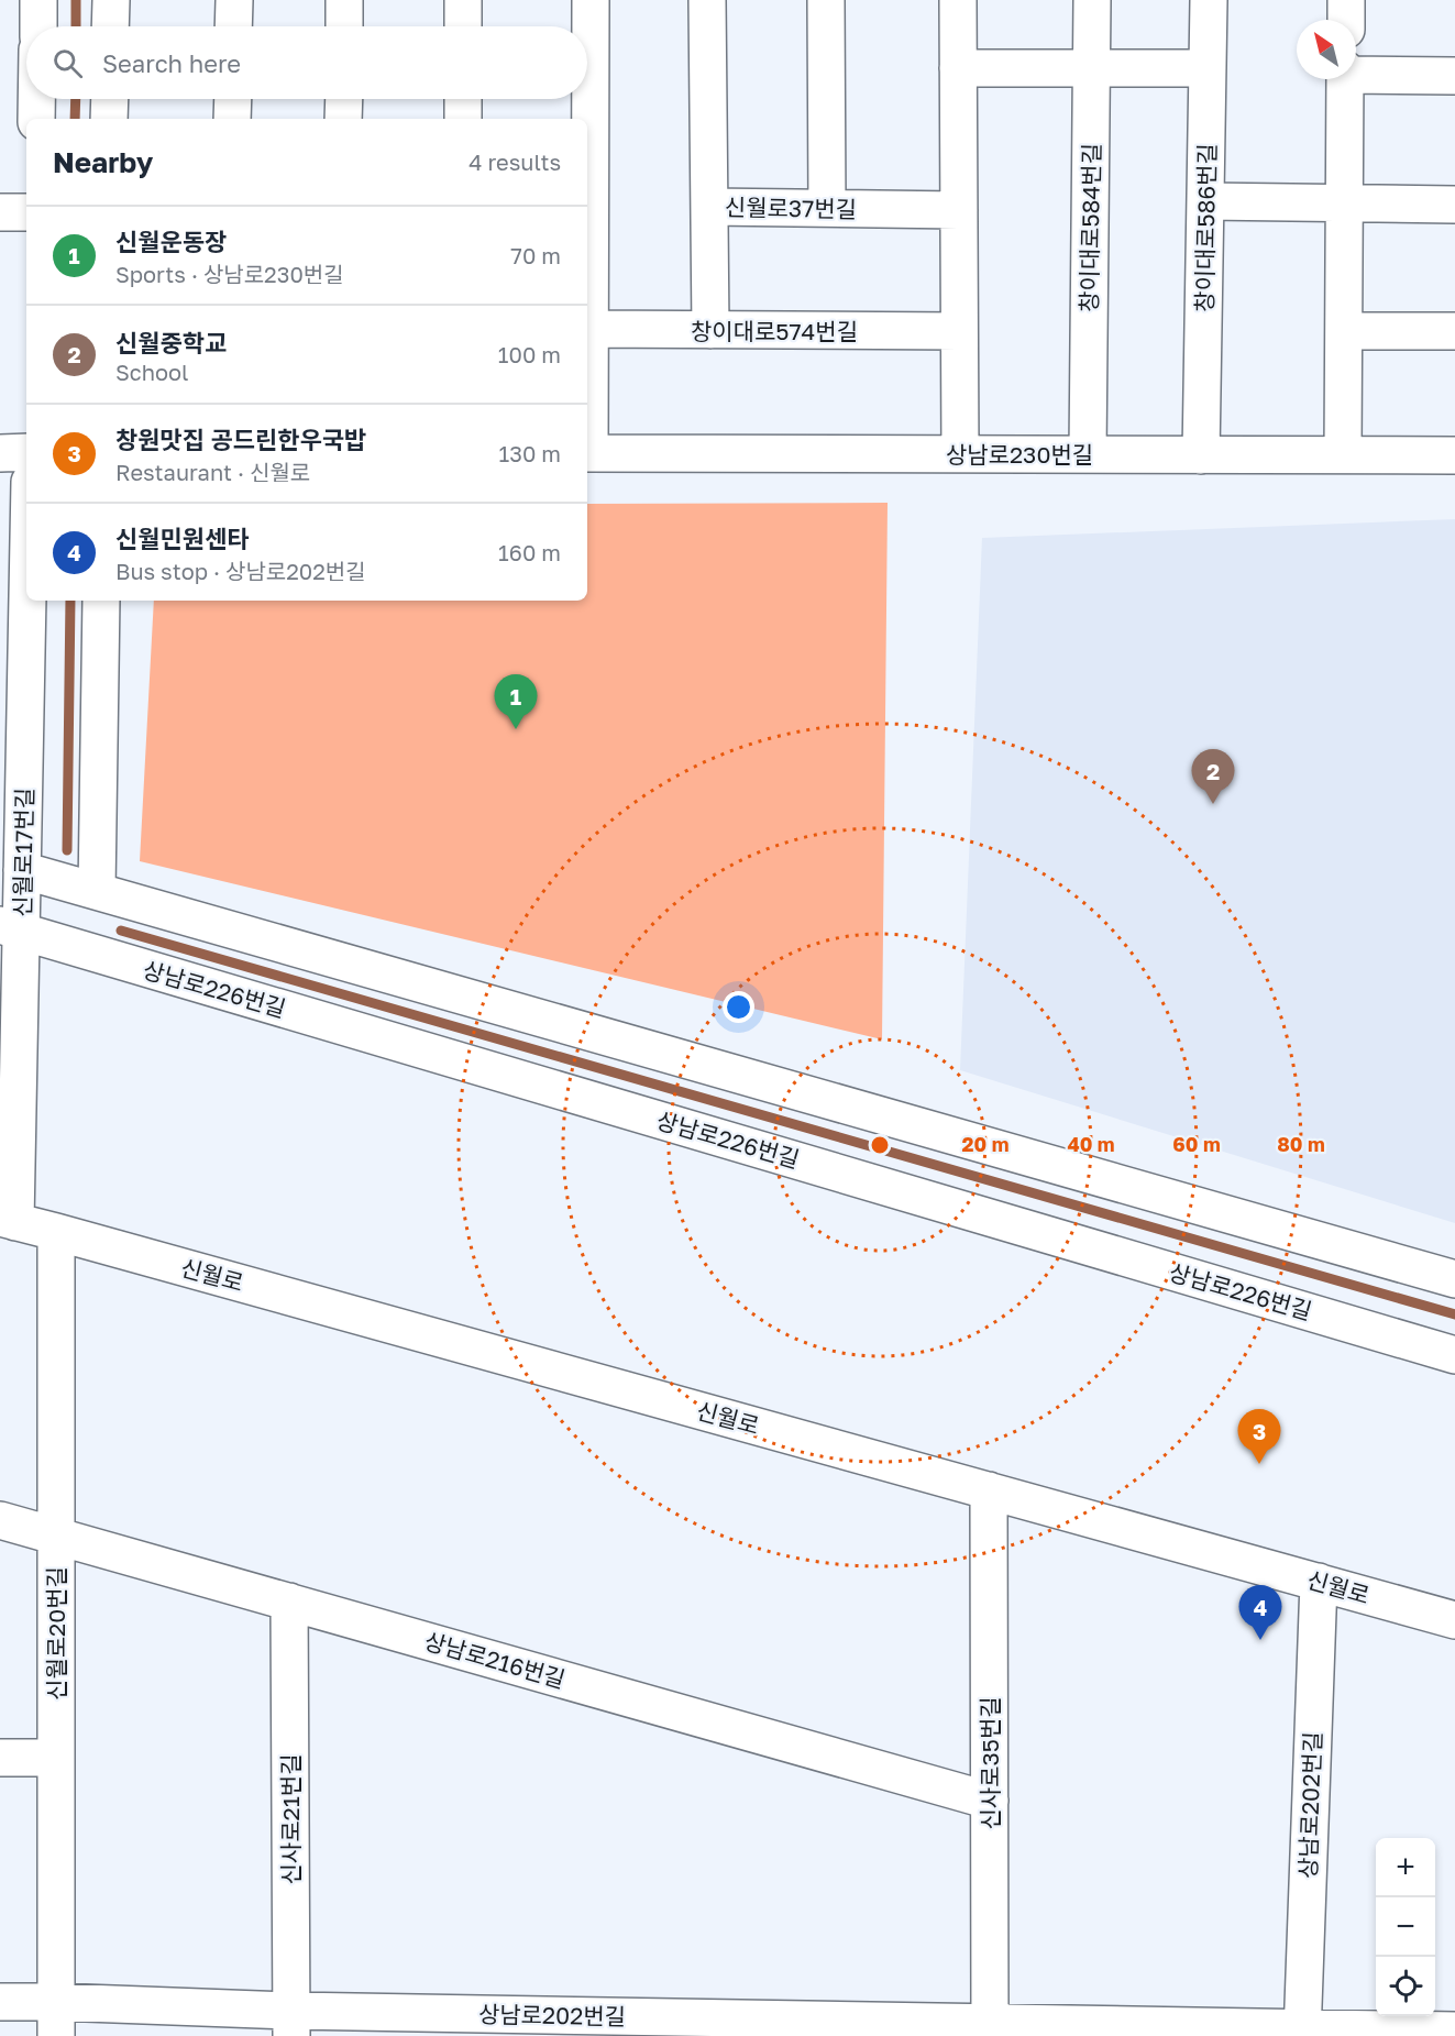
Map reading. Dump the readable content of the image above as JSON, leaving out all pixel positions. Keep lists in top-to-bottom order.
{
  "streets": {
    "street": [
      "신월로37번길",
      "창이대로584번길",
      "창이대로586번길",
      "창이대로574번길",
      "상남로230번길",
      "신월로17번길",
      "상남로226번길",
      "신월로",
      "신월로20번길",
      "상남로216번길",
      "신사로35번길",
      "상남로202번길",
      "신사로21번길"
    ]
  },
  "crossings": [
    ["창이대로584번길", "상남로230번길"],
    ["창이대로586번길", "상남로230번길"],
    ["신월로17번길", "상남로226번길"],
    ["신월로17번길", "신월로"],
    ["신월로", "신월로20번길"],
    ["신월로", "신사로35번길"],
    ["신월로", "상남로202번길"],
    ["신월로20번길", "상남로216번길"],
    ["신월로20번길", "상남로202번길"],
    ["상남로216번길", "신사로35번길"],
    ["상남로216번길", "신사로21번길"],
    ["신사로35번길", "상남로202번길"],
    ["상남로202번길", "신사로21번길"]
  ],
  "north": "top left",
  "page": {
    "search": "Search here",
    "heading": ["Nearby", "4 results"],
    "list": [
      {
        "mark": "1",
        "name": "신월운동장",
        "note": "Sports · 상남로230번길",
        "value": "70 m"
      },
      {
        "mark": "2",
        "name": "신월중학교",
        "note": "School",
        "value": "100 m"
      },
      {
        "mark": "3",
        "name": "창원맛집 공드린한우국밥",
        "note": "Restaurant · 신월로",
        "value": "130 m"
      },
      {
        "mark": "4",
        "name": "신월민원센타",
        "note": "Bus stop · 상남로202번길",
        "value": "160 m"
      }
    ],
    "pins": [
      "1",
      "2",
      "3",
      "4"
    ],
    "map_buttons": ["+", "−"]
  },
  "rings": [
    "20 m",
    "40 m",
    "60 m",
    "80 m"
  ]
}
